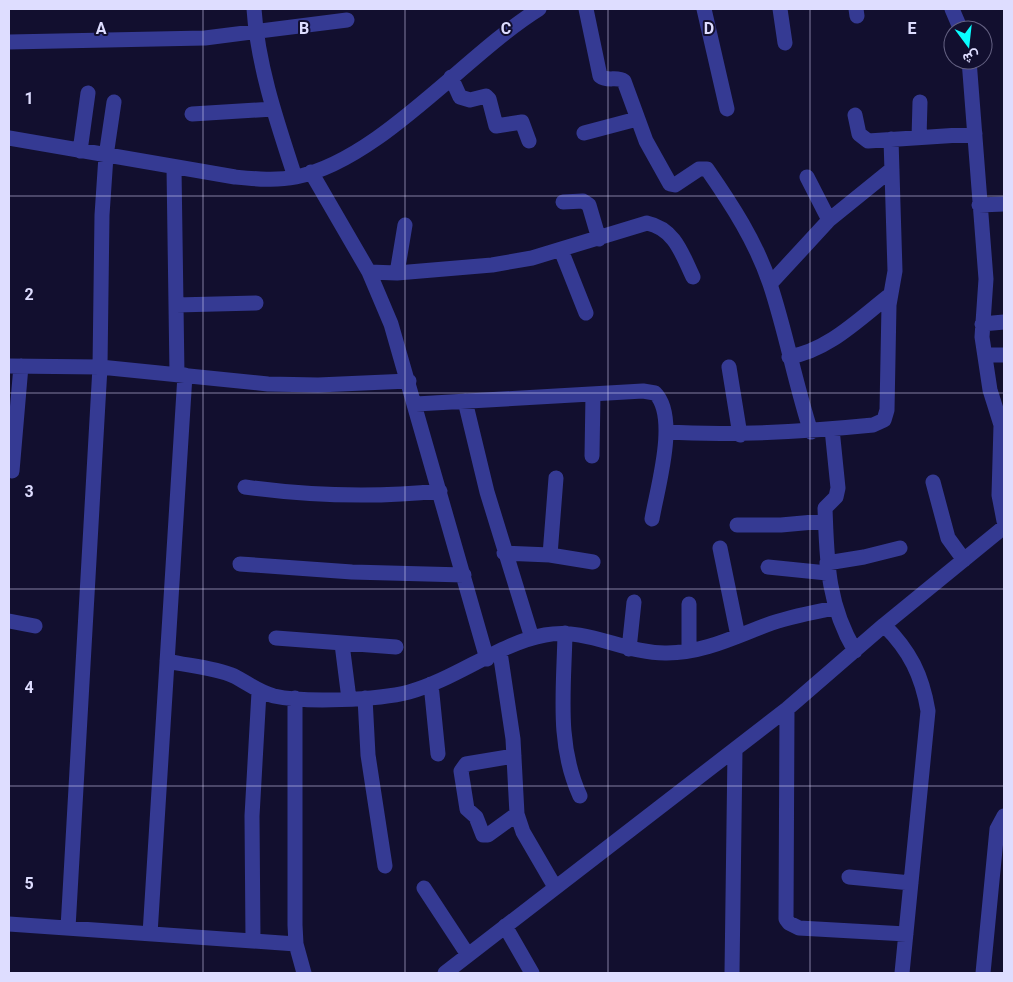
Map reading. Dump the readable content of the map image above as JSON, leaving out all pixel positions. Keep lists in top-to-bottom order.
{
  "north": "bottom",
  "grid": {
    "columns": [
      "A",
      "B",
      "C",
      "D",
      "E"
    ],
    "rows": [
      "1",
      "2",
      "3",
      "4",
      "5"
    ]
  }
}
